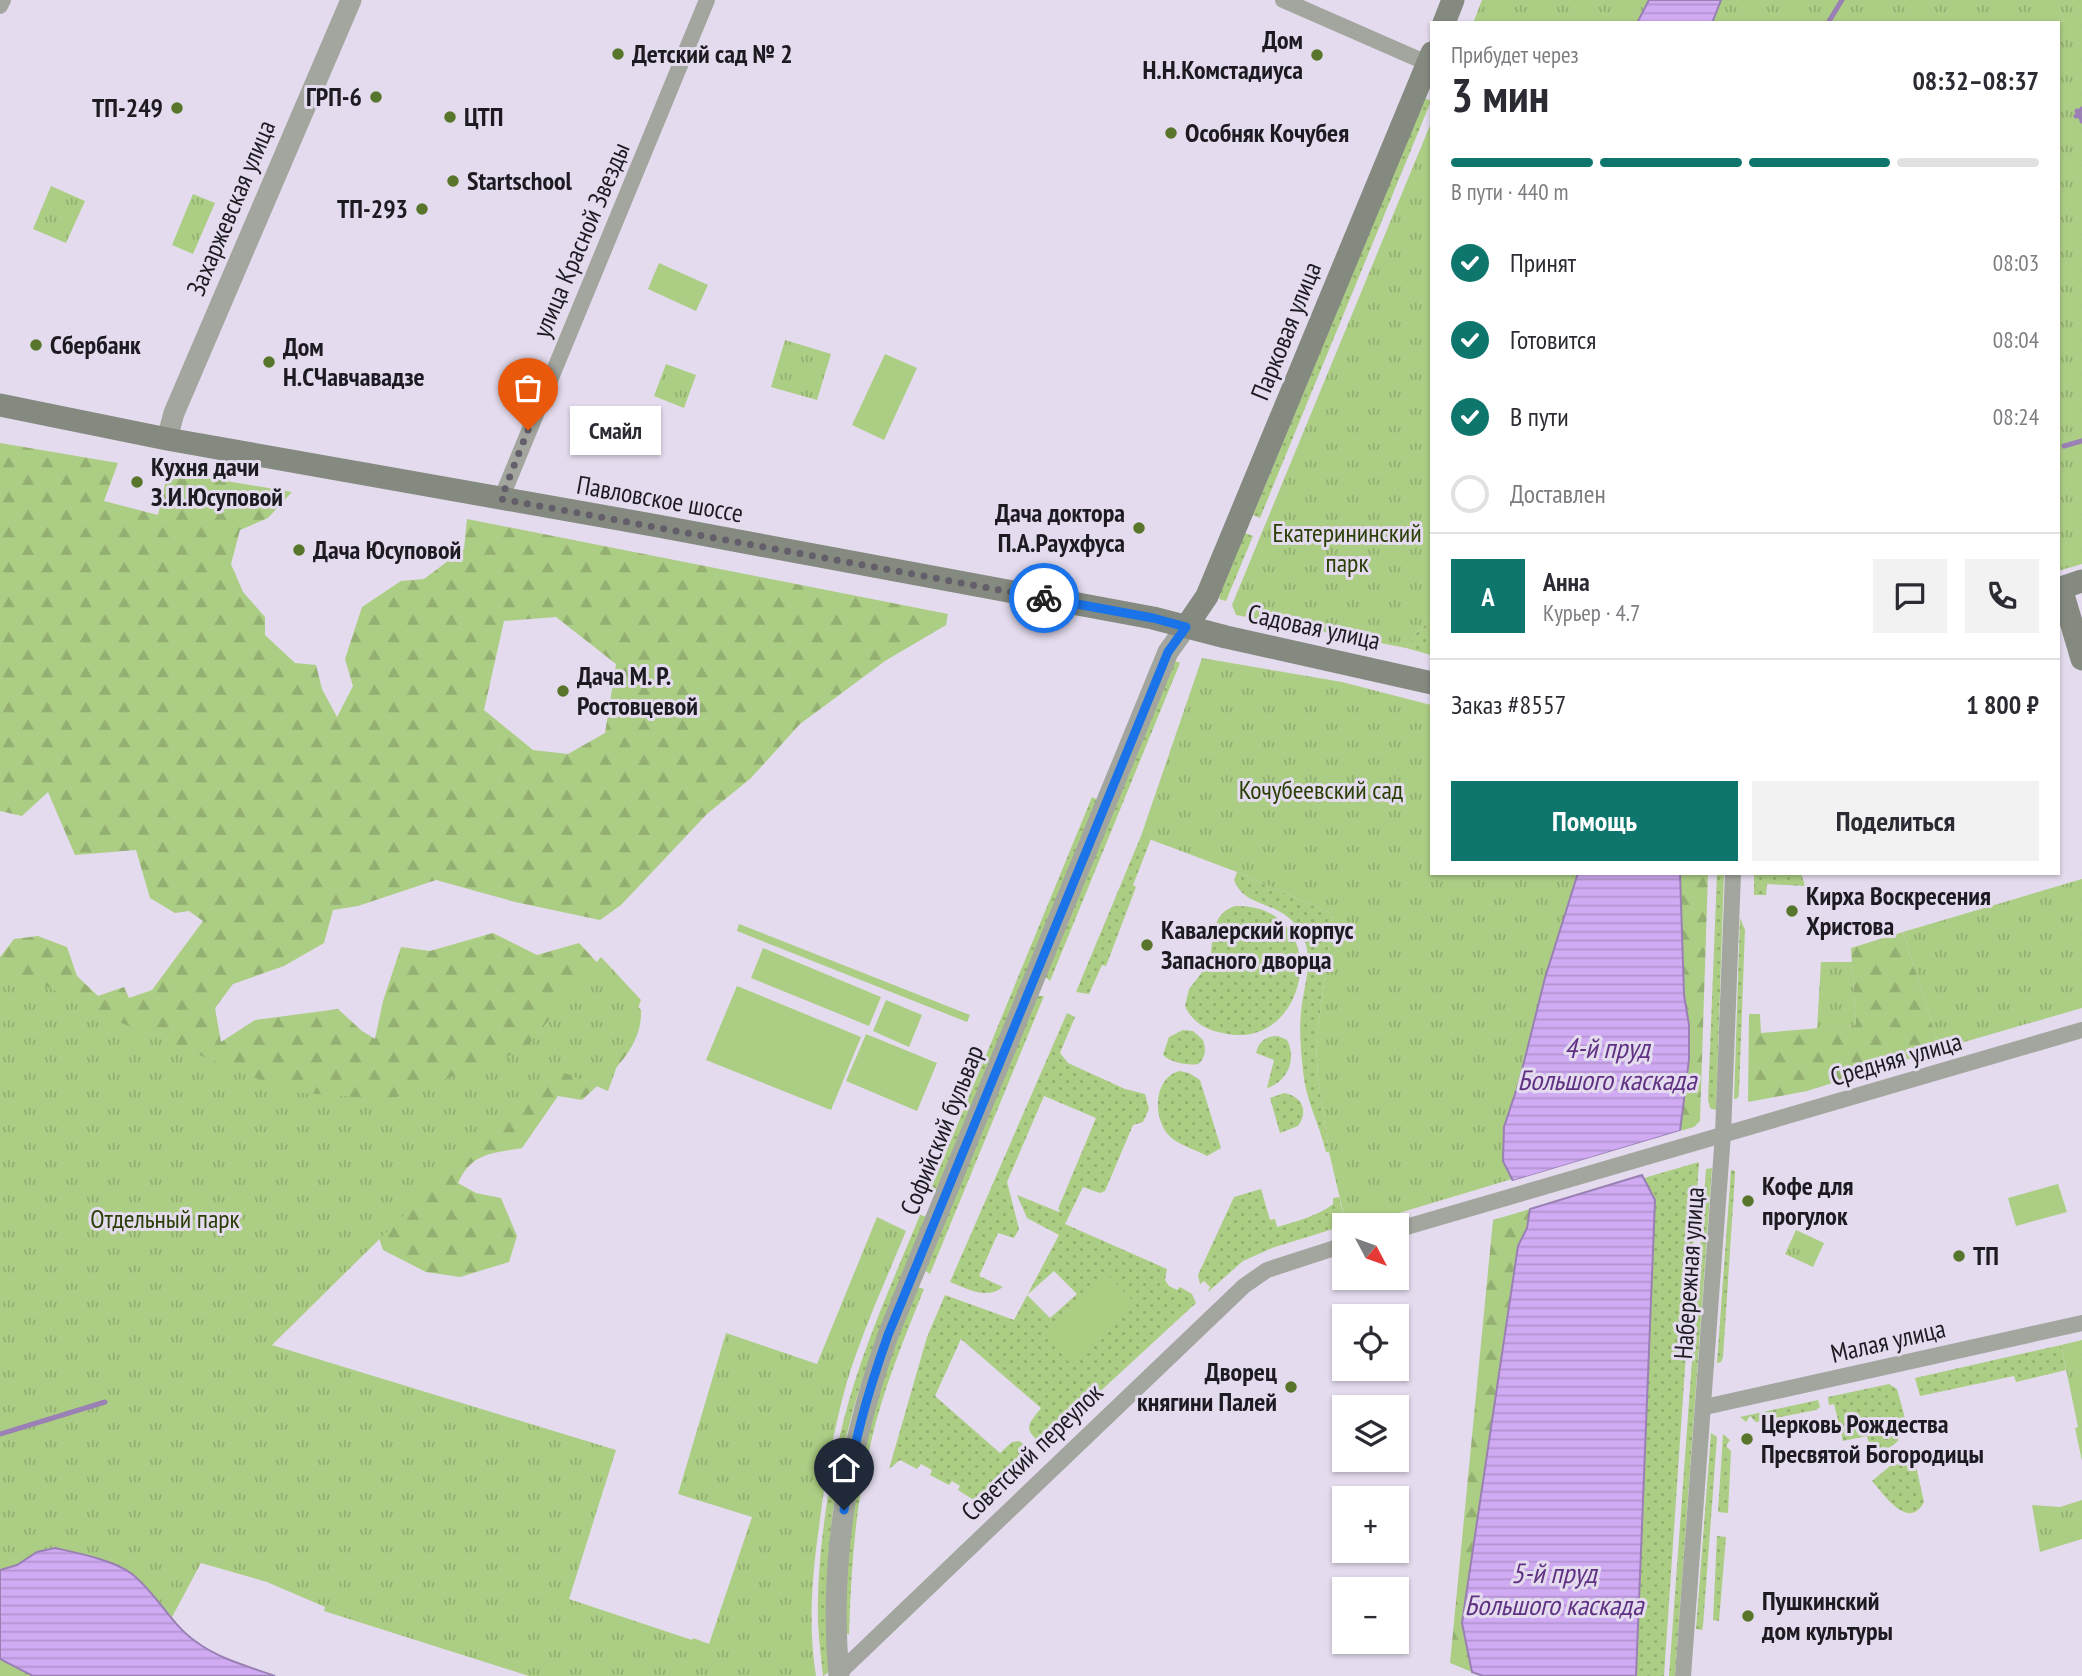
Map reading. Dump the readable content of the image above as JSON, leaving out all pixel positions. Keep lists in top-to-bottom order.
{
  "streets": {
    "main road": ["Парковая улица", "Павловское шоссе", "Садовая улица"],
    "street": [
      "Захаржевская улица",
      "улица Красной Звезды",
      "Средняя улица",
      "Софийский бульвар",
      "Набережная улица",
      "Малая улица",
      "Советский переулок"
    ]
  },
  "crossings": [
    ["Захаржевская улица", "Павловское шоссе"],
    ["улица Красной Звезды", "Павловское шоссе"],
    ["Парковая улица", "Павловское шоссе"],
    ["Парковая улица", "Садовая улица"],
    ["Парковая улица", "Софийский бульвар"],
    ["Павловское шоссе", "Садовая улица"],
    ["Павловское шоссе", "Софийский бульвар"],
    ["Садовая улица", "Софийский бульвар"],
    ["Средняя улица", "Набережная улица"],
    ["Софийский бульвар", "Советский переулок"],
    ["Набережная улица", "Малая улица"]
  ],
  "water": ["4-й пруд Большого каскада", "5-й пруд Большого каскада"],
  "parks": ["Екатерининский парк", "Кочубеевский сад", "Отдельный парк"],
  "places": [
    "Детский сад № 2",
    "Дом Н.Н.Комстадиуса",
    "ГРП-6",
    "ТП-249",
    "ЦТП",
    "Особняк Кочубея",
    "Startschool",
    "ТП-293",
    "Сбербанк",
    "Дом Н.СЧавчавадзе",
    "Смайл",
    "Кухня дачи З.И.Юсуповой",
    "Дача доктора П.А.Раухфуса",
    "Дача Юсуповой",
    "Дача М. Р. Ростовцевой",
    "Кирха Воскресения Христова",
    "Кавалерский корпус Запасного дворца",
    "Кофе для прогулок",
    "ТП",
    "Дворец княгини Палей",
    "Церковь Рождества Пресвятой Богородицы",
    "Пушкинский дом культуры"
  ],
  "north": "bottom right",
  "page": {
    "heading": ["3 мин", "Прибудет через", "08:32–08:37"],
    "panel": [
      "Анна",
      "Курьер · 4.7",
      "Заказ #8557",
      "1 800 ₽"
    ],
    "bar": "В пути · 440 m",
    "list": [
      ["Принят", "08:03"],
      ["Готовится", "08:04"],
      ["В пути", "08:24"],
      "Доставлен"
    ],
    "bubble": "Смайл",
    "round": "А",
    "buttons": ["Помощь", "Поделиться"],
    "map_buttons": ["+", "−"]
  }
}
